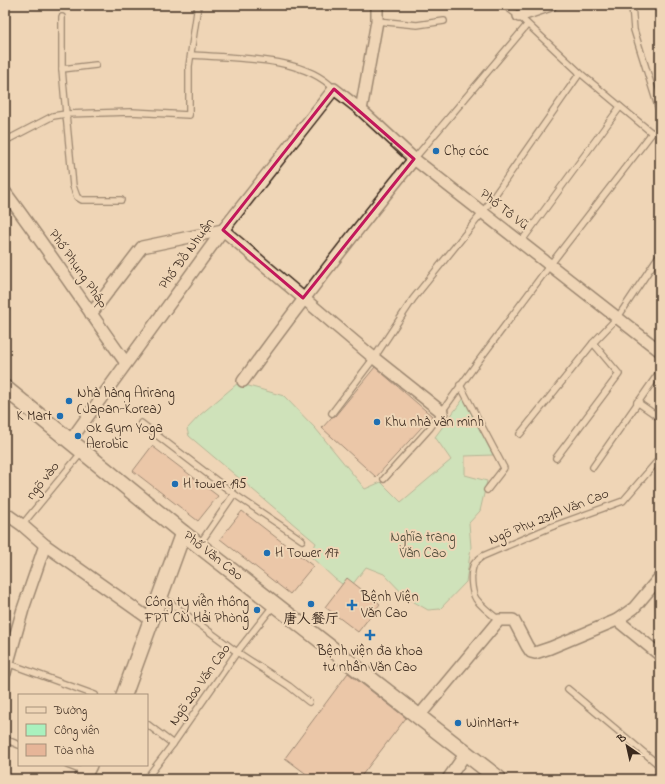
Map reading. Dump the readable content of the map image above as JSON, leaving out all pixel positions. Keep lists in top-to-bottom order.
{
  "streets": {
    "street": [
      "Phố Tô Vũ",
      "Phố Đỗ Nhuận",
      "Phố Phụng Pháp",
      "Phố Văn Cao"
    ],
    "lane": ["ngõ vào", "Ngõ Phụ 231A Văn Cao", "Ngõ 200 Văn Cao"]
  },
  "crossings": [
    ["Phố Tô Vũ", "Phố Đỗ Nhuận"],
    ["Phố Đỗ Nhuận", "Phố Phụng Pháp"],
    ["Phố Đỗ Nhuận", "Phố Văn Cao"],
    ["ngõ vào", "Phố Văn Cao"],
    ["Phố Văn Cao", "Ngõ 200 Văn Cao"]
  ],
  "parks": ["Nghĩa trang Văn Cao"],
  "places": {
    "other": [
      "Chợ cóc",
      "Nhà hàng Arirang (Japan-Korea)",
      "K Mart",
      "Khu nhà văn minh",
      "Ok Gym Yoga Aerobic",
      "H tower 195",
      "H Tower 197",
      "唐人餐厅",
      "Công ty viễn thông FPT CN Hải Phòng",
      "WinMart+"
    ],
    "health": ["Bệnh Viện Văn Cao", "Bệnh viện đa khoa tư nhân Văn Cao"]
  },
  "legend": ["Đường", "Công viên", "Tòa nhà"],
  "north": "top left"
}
